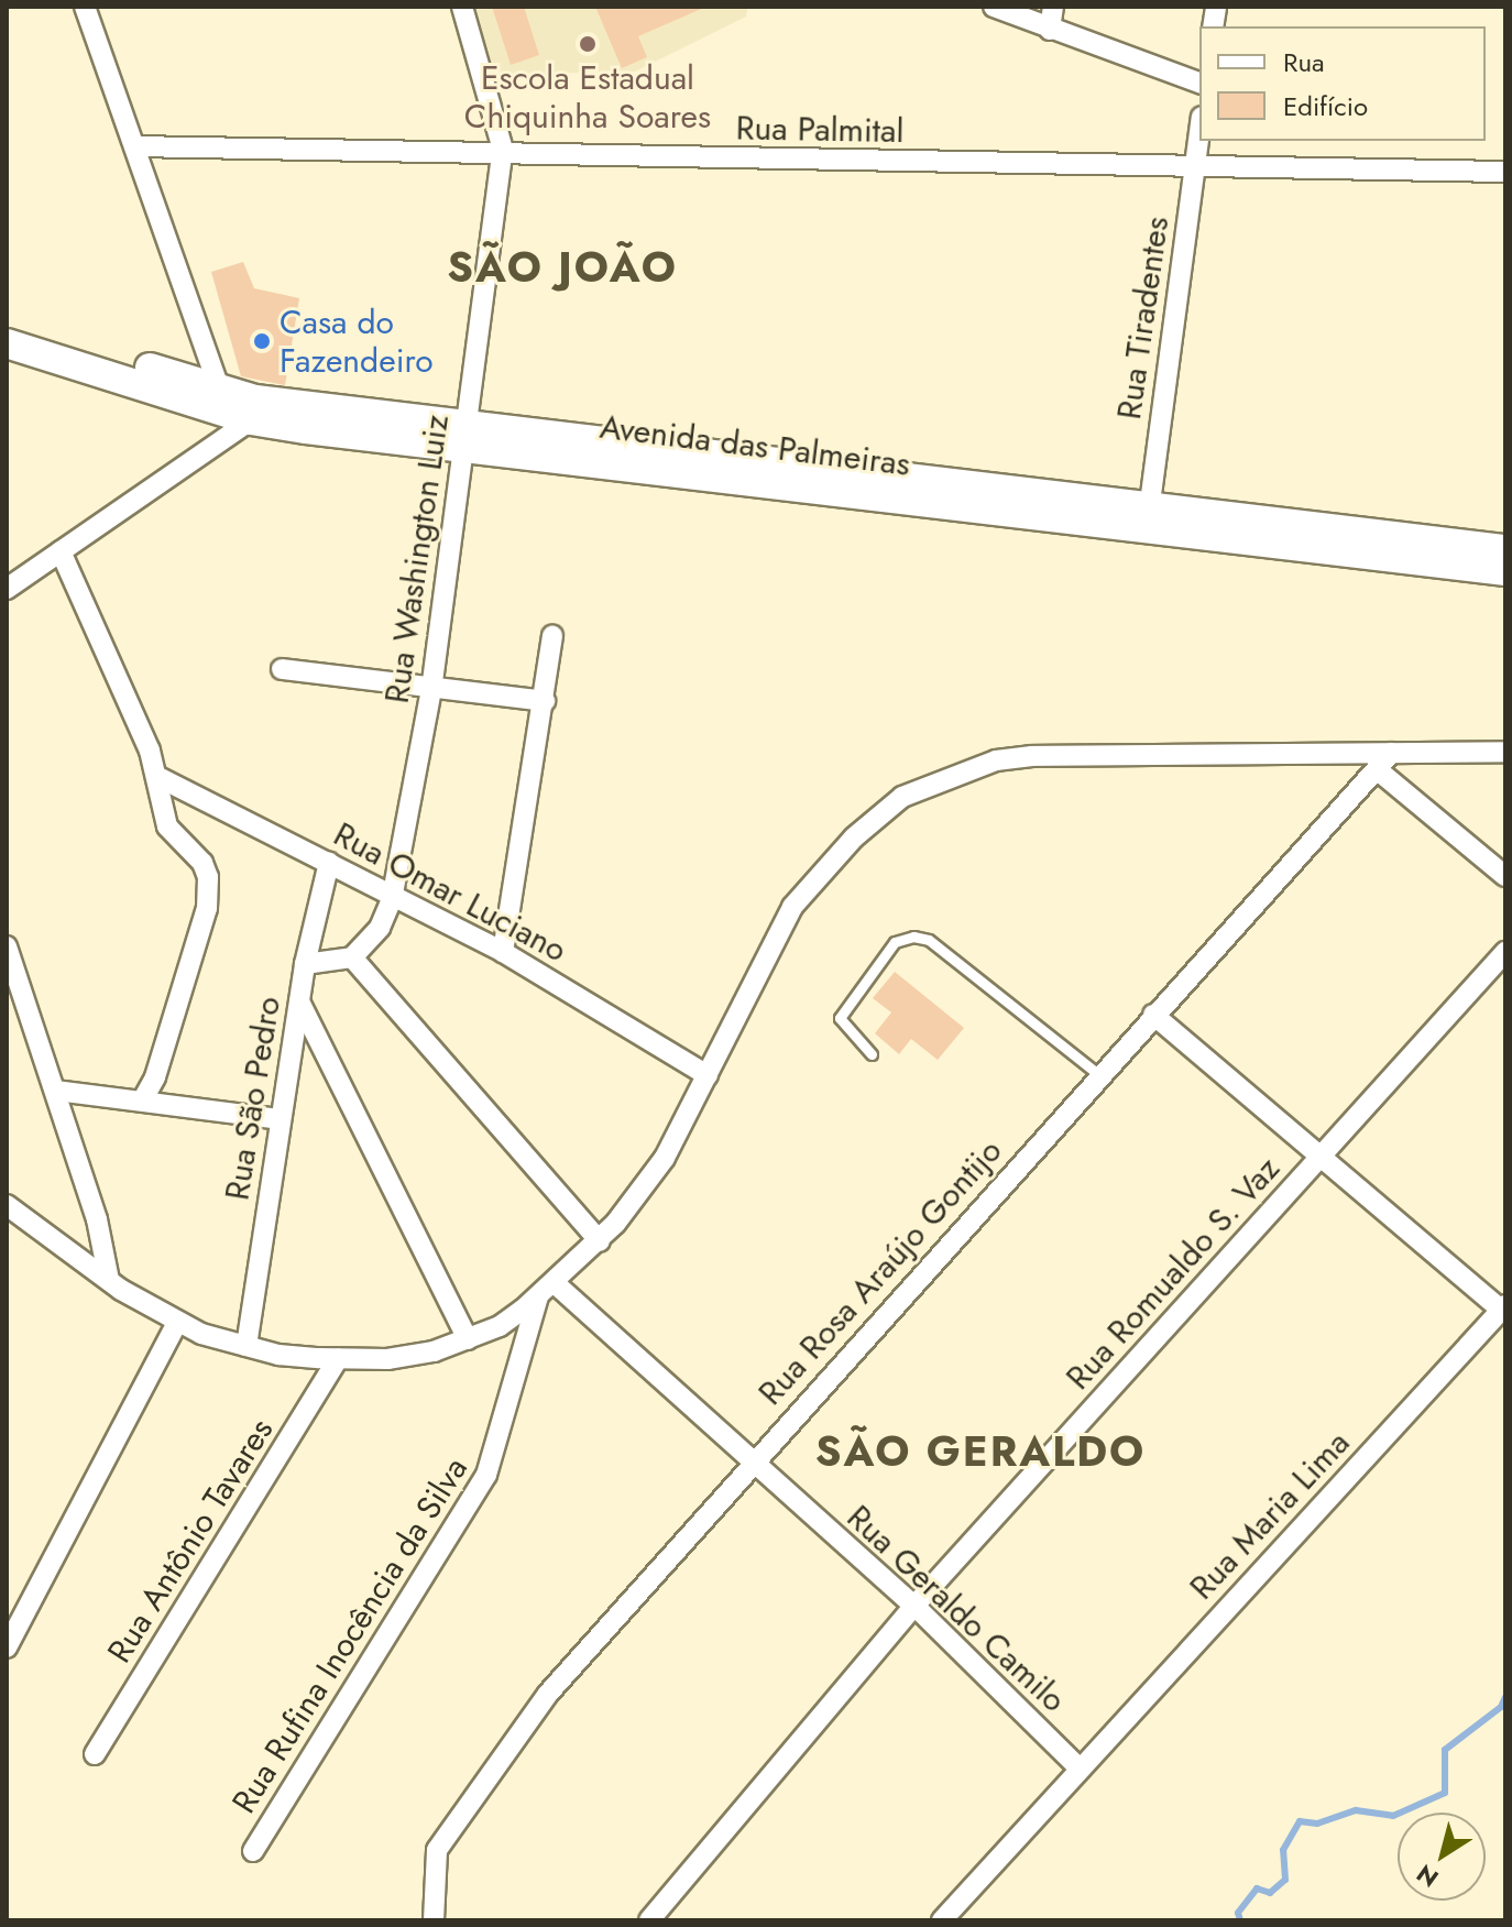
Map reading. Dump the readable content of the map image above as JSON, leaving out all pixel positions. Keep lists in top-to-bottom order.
{
  "streets": {
    "main road": ["Avenida das Palmeiras"],
    "street": [
      "Rua Palmital",
      "Rua Tiradentes",
      "Rua Washington Luiz",
      "Rua Omar Luciano",
      "Rua São Pedro",
      "Rua Rosa Araújo Gontijo",
      "Rua Romualdo S. Vaz",
      "Rua Maria Lima",
      "Rua Antônio Tavares",
      "Rua Geraldo Camilo",
      "Rua Rufina Inocência da Silva"
    ]
  },
  "crossings": [
    ["Rua Palmital", "Rua Tiradentes"],
    ["Rua Palmital", "Rua Washington Luiz"],
    ["Rua Tiradentes", "Avenida das Palmeiras"],
    ["Avenida das Palmeiras", "Rua Washington Luiz"],
    ["Rua Washington Luiz", "Rua Omar Luciano"],
    ["Rua Omar Luciano", "Rua São Pedro"],
    ["Rua Rosa Araújo Gontijo", "Rua Geraldo Camilo"],
    ["Rua Romualdo S. Vaz", "Rua Geraldo Camilo"],
    ["Rua Maria Lima", "Rua Geraldo Camilo"]
  ],
  "districts": ["SÃO JOÃO", "SÃO GERALDO"],
  "places": ["Escola Estadual Chiquinha Soares", "Casa do Fazendeiro"],
  "legend": ["Rua", "Edifício"],
  "north": "bottom left"
}
